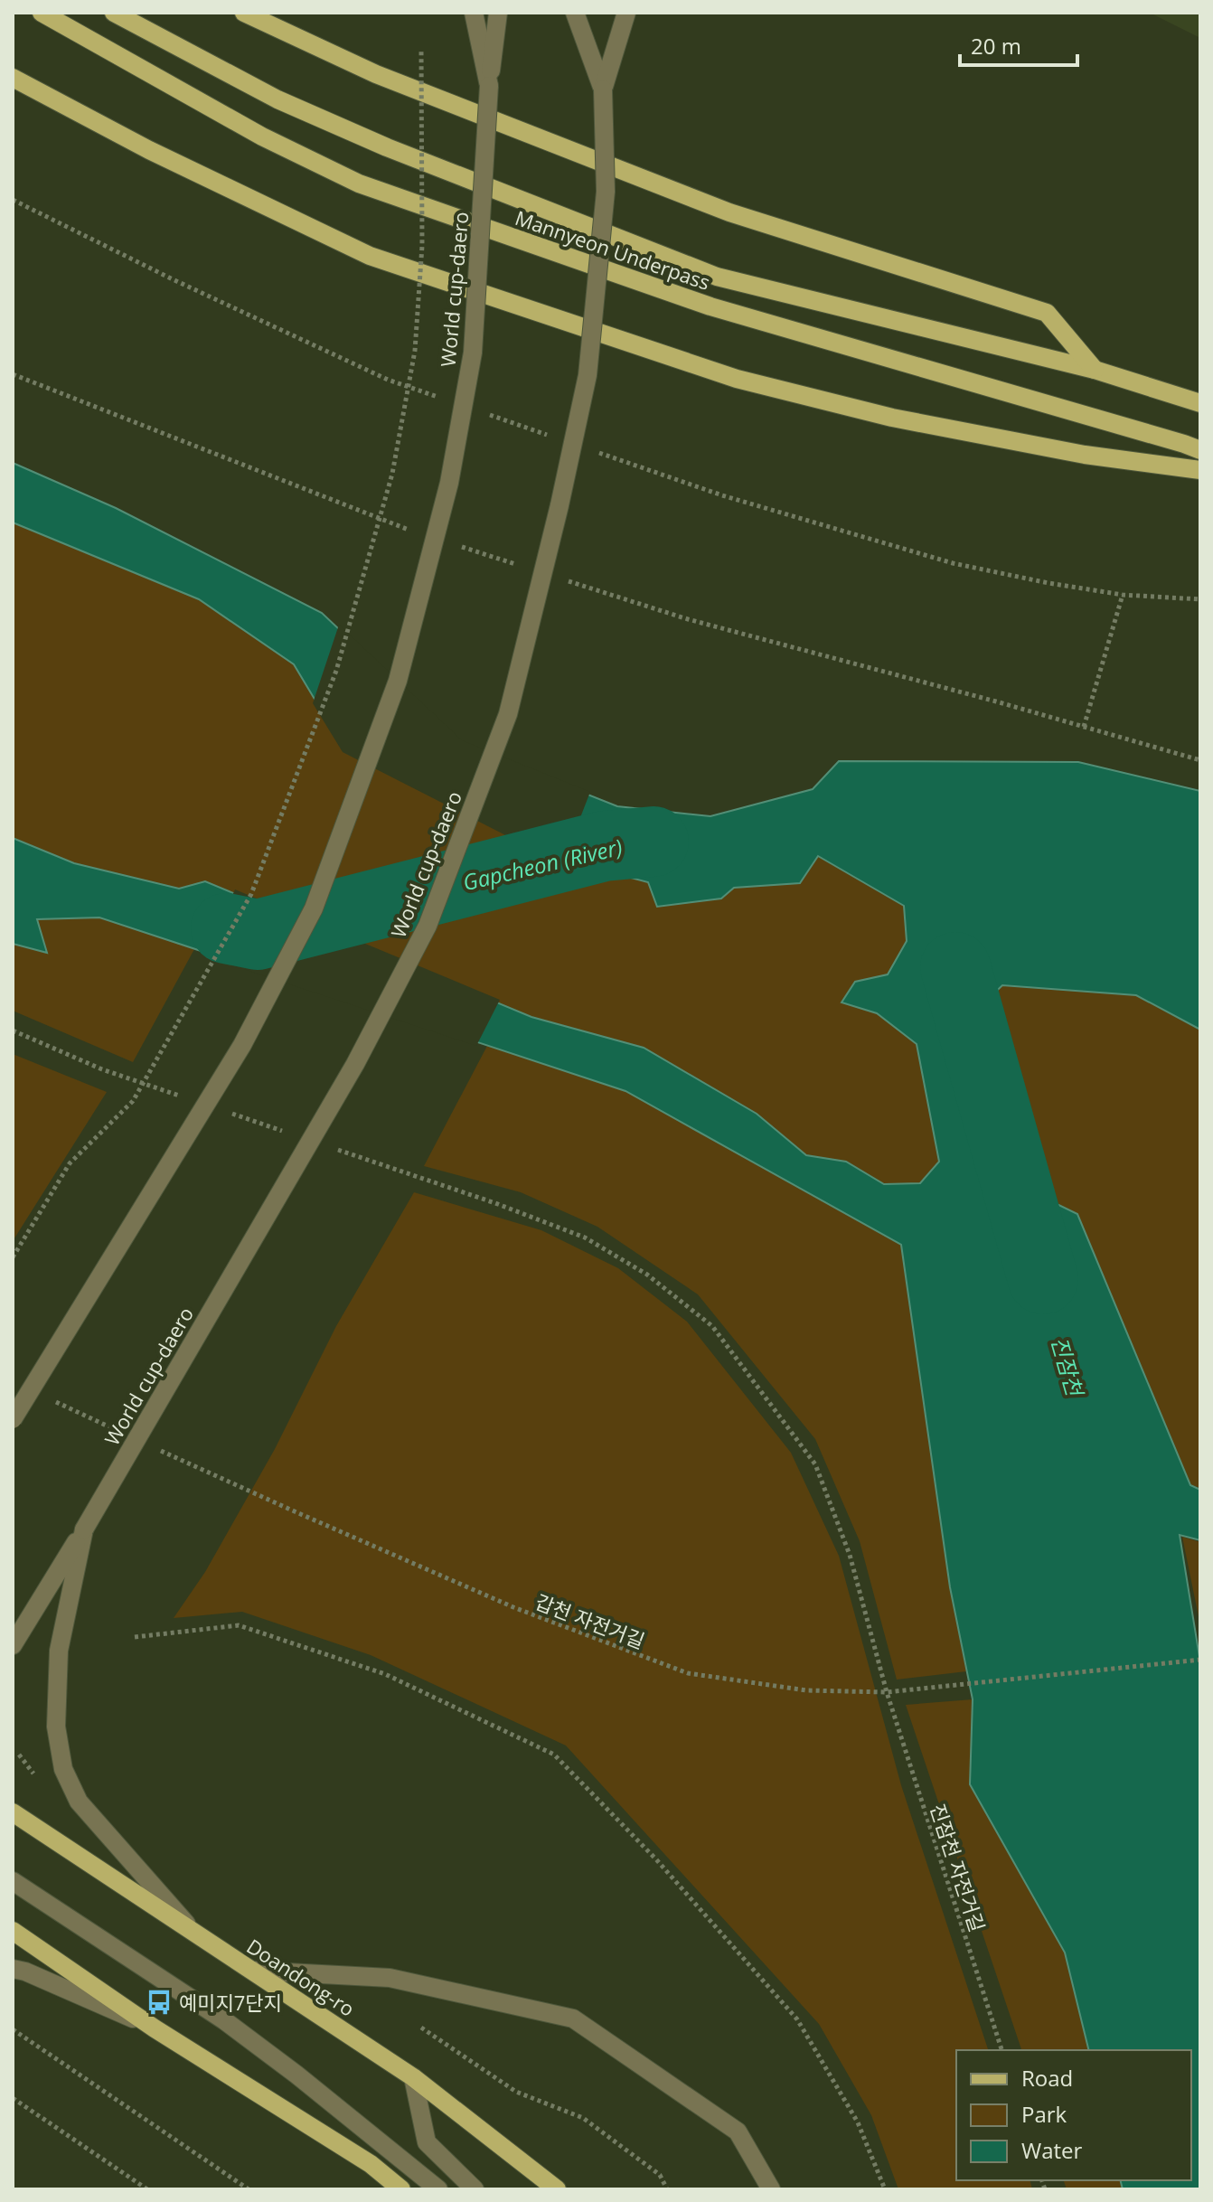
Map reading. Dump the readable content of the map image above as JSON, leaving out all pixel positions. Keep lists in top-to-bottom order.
{
  "streets": {
    "main road": ["Mannyeon Underpass", "Doandong-ro"],
    "street": ["World cup-daero"],
    "path": ["갑천 자전거길", "진잠천 자전거길"]
  },
  "crossings": [
    ["갑천 자전거길", "진잠천 자전거길"]
  ],
  "water": ["Gapcheon (River)", "진잠천"],
  "places": {
    "bus stop": ["예미지7단지"]
  },
  "legend": ["Road", "Park", "Water"],
  "scale_bar": "20 m"
}
